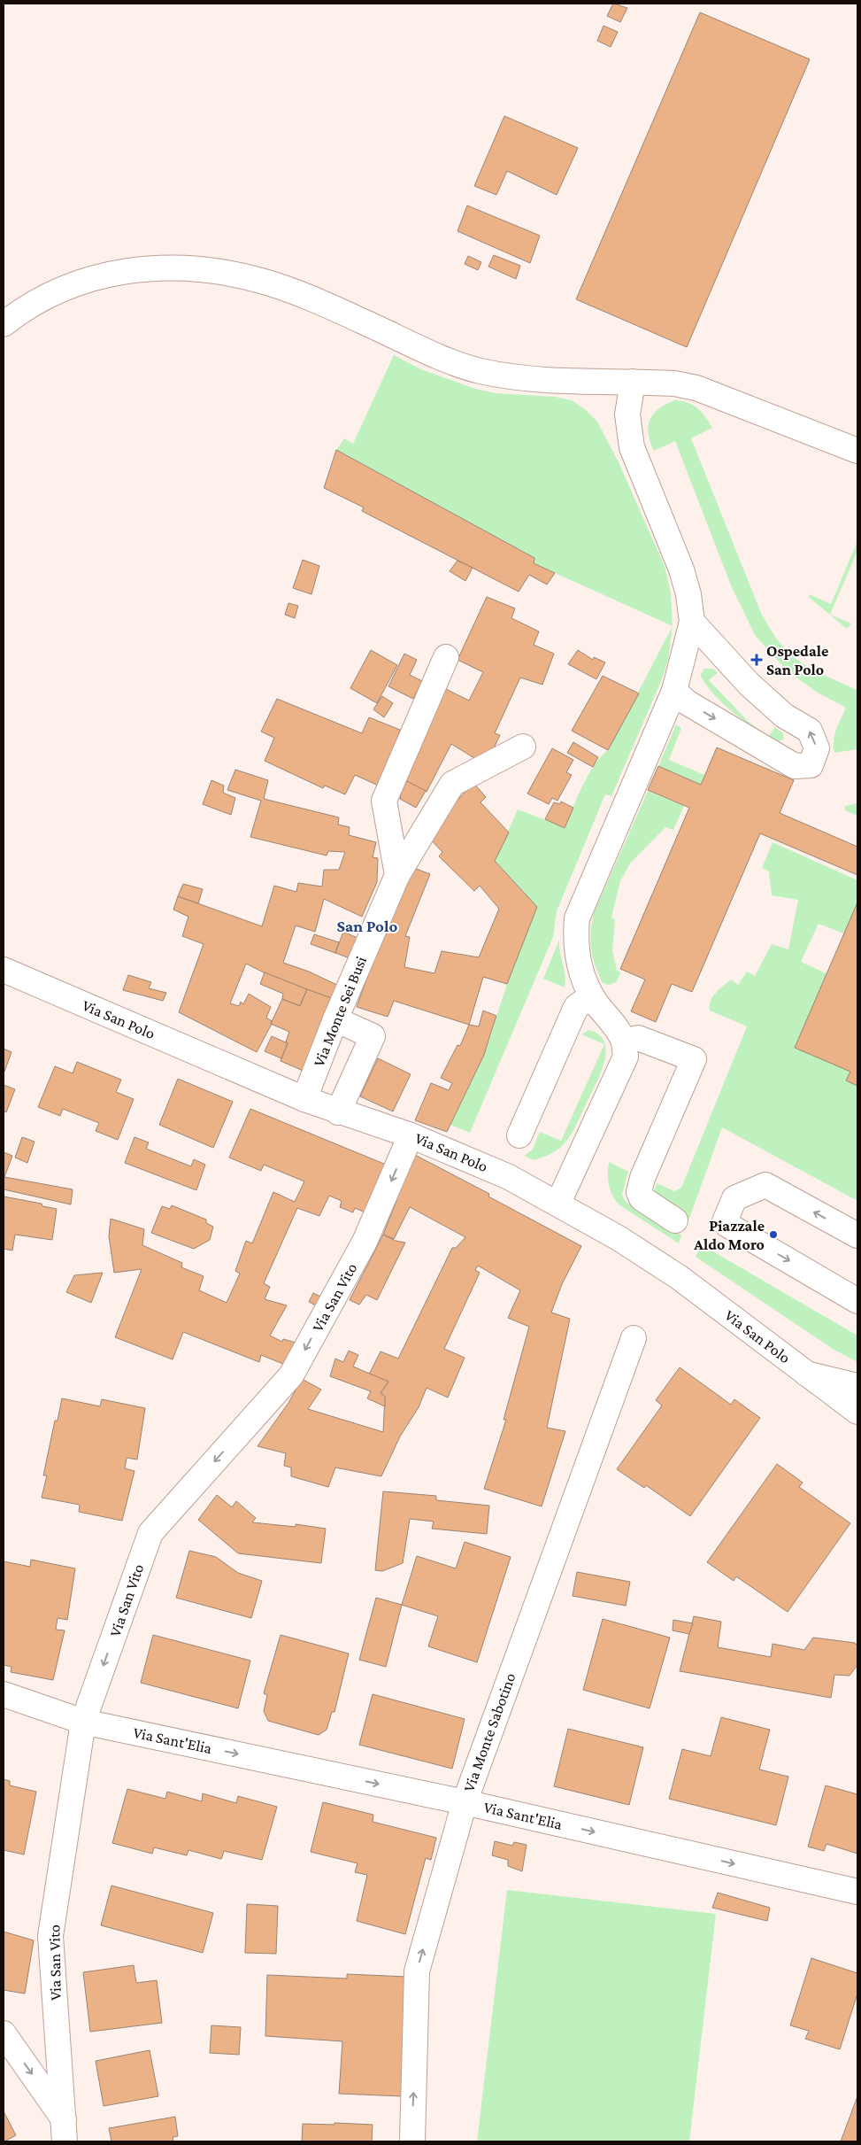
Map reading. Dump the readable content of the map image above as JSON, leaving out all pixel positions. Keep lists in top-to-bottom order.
{
  "streets": {
    "street": [
      "Via Monte Sei Busi",
      "Via San Polo",
      "Via San Vito",
      "Via Monte Sabotino",
      "Via Sant'Elia"
    ]
  },
  "crossings": [
    ["Via Monte Sei Busi", "Via San Polo"],
    ["Via San Polo", "Via San Vito"],
    ["Via San Vito", "Via Sant'Elia"],
    ["Via Monte Sabotino", "Via Sant'Elia"]
  ],
  "one_way": ["Via San Vito", "Via Monte Sabotino", "Via Sant'Elia"],
  "districts": ["San Polo"],
  "places": {
    "health": ["Ospedale San Polo"],
    "other": ["Piazzale Aldo Moro"]
  }
}
